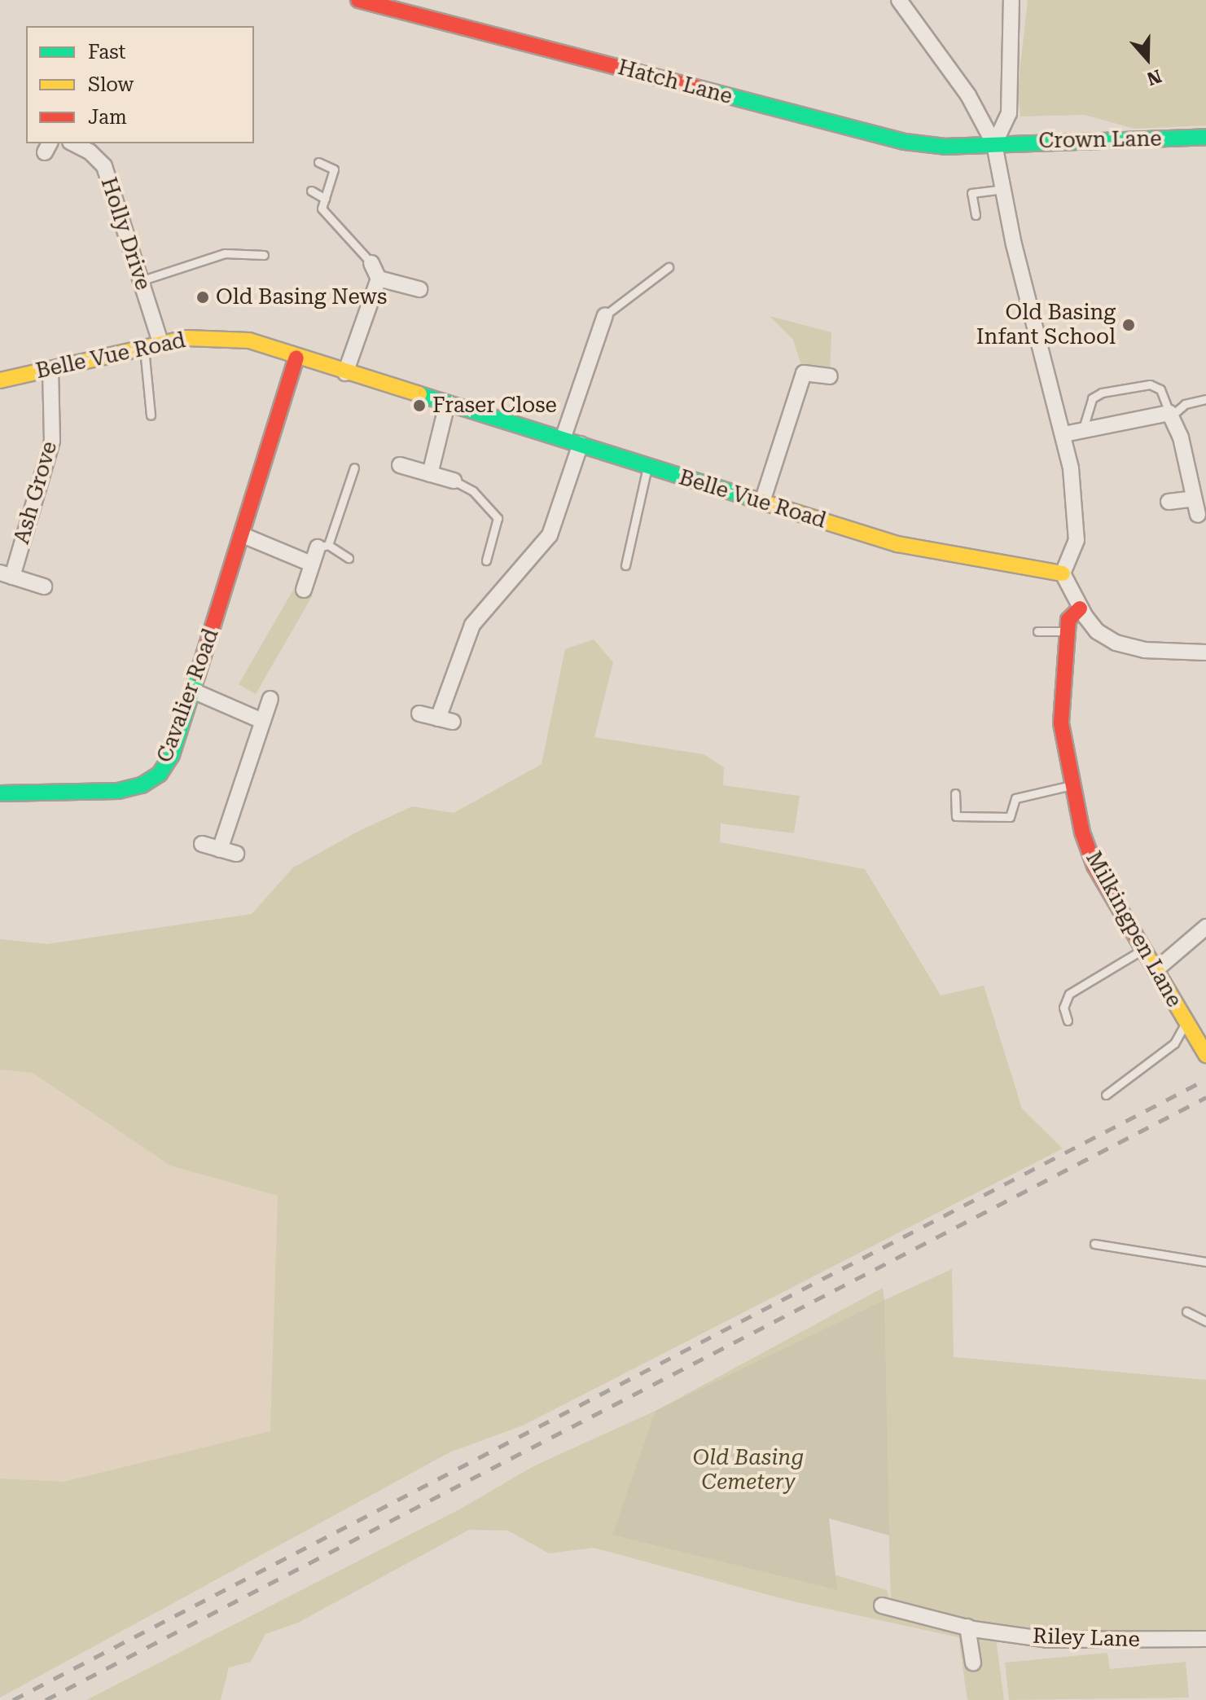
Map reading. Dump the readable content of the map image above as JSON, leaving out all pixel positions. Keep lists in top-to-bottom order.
{
  "streets": {
    "street": [
      "Hatch Lane",
      "Crown Lane",
      "Holly Drive",
      "Belle Vue Road",
      "Ash Grove",
      "Cavalier Road",
      "Milkingpen Lane",
      "Riley Lane"
    ]
  },
  "crossings": [
    ["Hatch Lane", "Crown Lane"],
    ["Holly Drive", "Belle Vue Road"],
    ["Belle Vue Road", "Ash Grove"],
    ["Belle Vue Road", "Cavalier Road"]
  ],
  "parks": ["Old Basing Cemetery"],
  "places": ["Old Basing News", "Old Basing Infant School", "Fraser Close"],
  "legend": ["Fast", "Slow", "Jam"],
  "north": "bottom"
}
